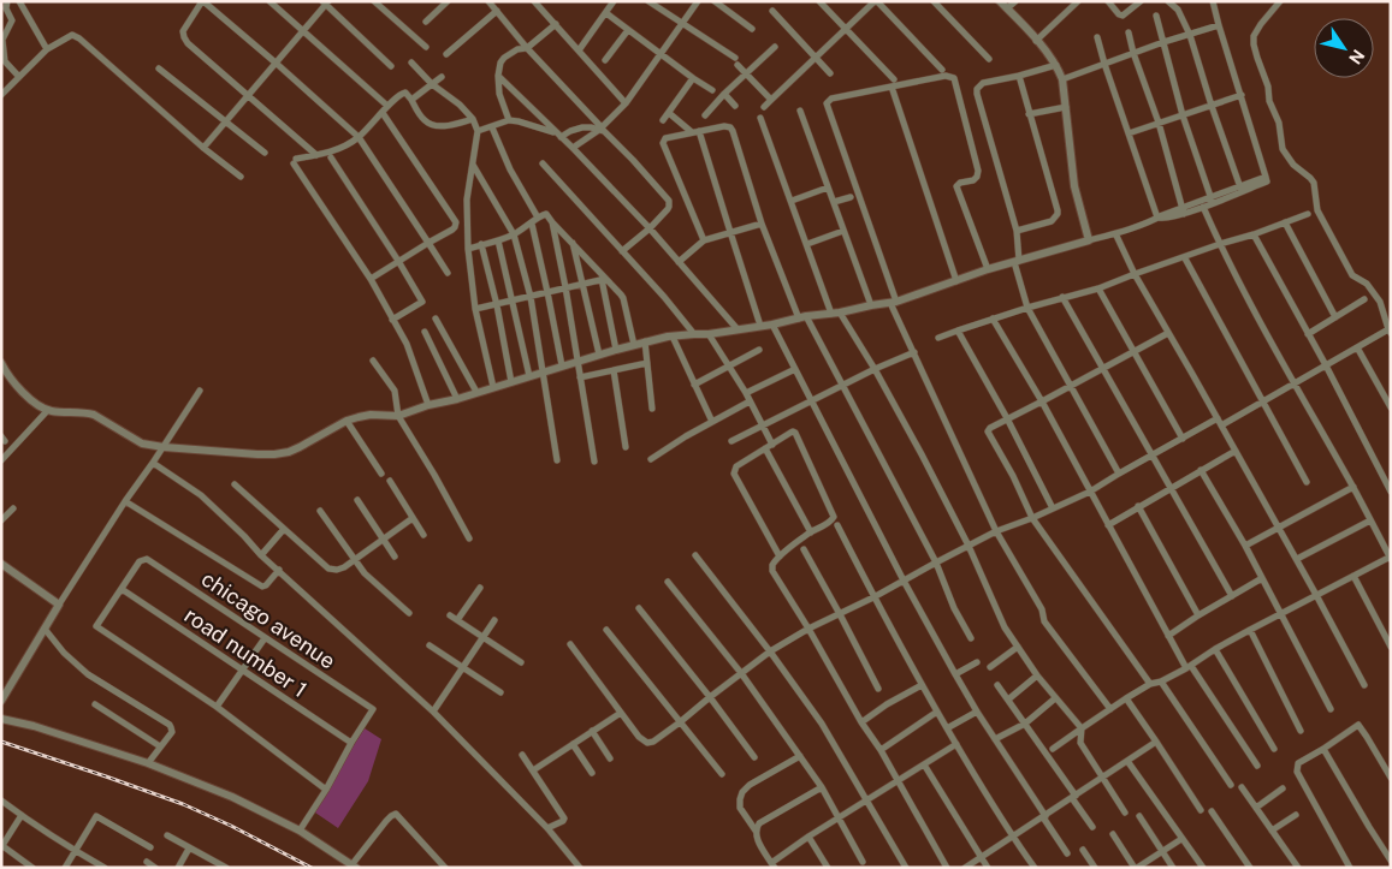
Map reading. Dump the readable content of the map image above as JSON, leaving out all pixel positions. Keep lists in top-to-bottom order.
{
  "streets": {
    "street": ["chicago avenue", "road number 1"]
  },
  "crossings": [
    ["chicago avenue", "road number 1"]
  ],
  "north": "bottom right"
}
